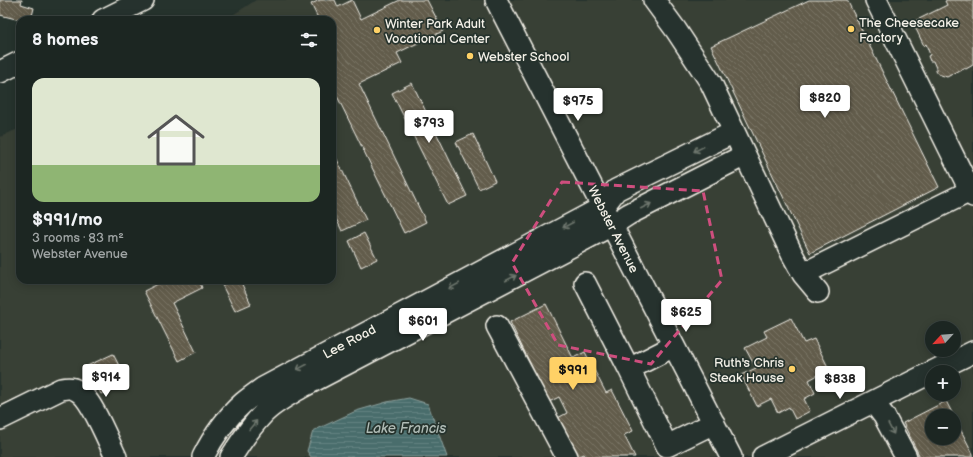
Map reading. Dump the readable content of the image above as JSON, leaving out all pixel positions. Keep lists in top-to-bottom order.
{
  "streets": {
    "street": ["Webster Avenue", "Lee Road"]
  },
  "crossings": [
    ["Webster Avenue", "Lee Road"]
  ],
  "water": ["Lake Francis"],
  "places": [
    "The Cheesecake Factory",
    "Winter Park Adult Vocational Center",
    "Webster School",
    "Ruth's Chris Steak House"
  ],
  "north": "bottom left",
  "page": {
    "heading": "8 homes",
    "list": [
      {
        "name": "$991/mo",
        "note": "3 rooms · 83 m² · Webster Avenue"
      }
    ],
    "price": [
      "$820",
      "$975",
      "$793",
      "$625",
      "$601",
      "$991",
      "$914",
      "$838"
    ],
    "map_buttons": ["+", "−"]
  }
}
